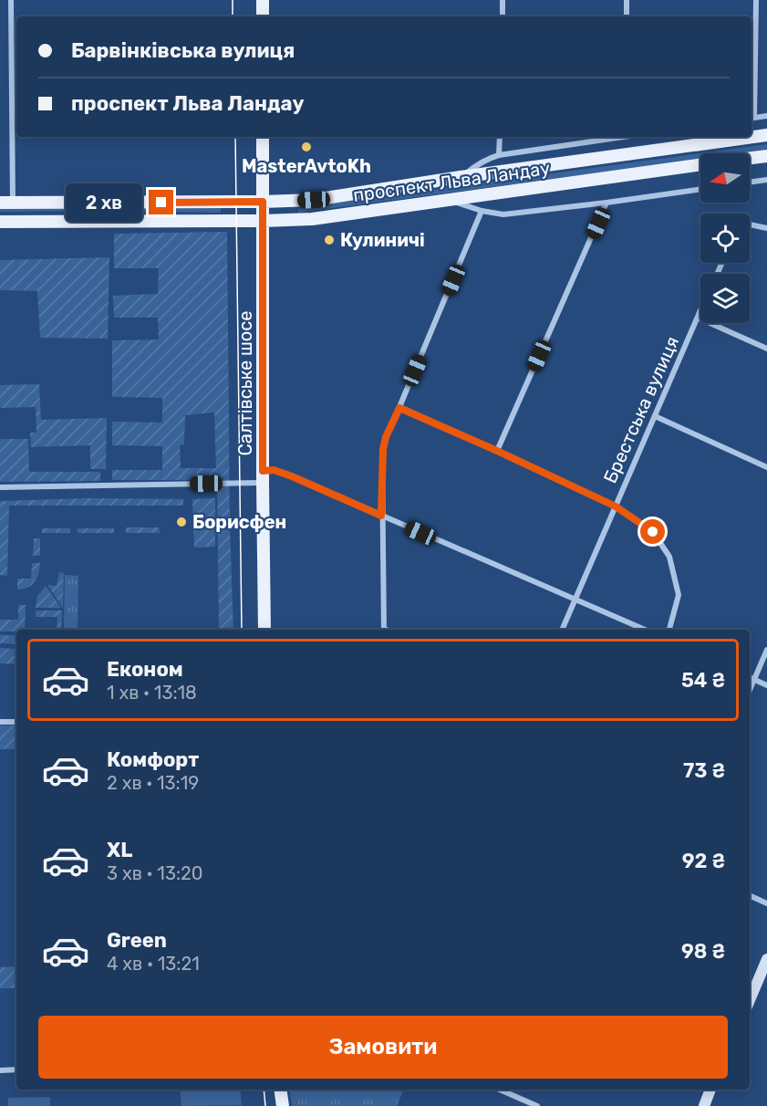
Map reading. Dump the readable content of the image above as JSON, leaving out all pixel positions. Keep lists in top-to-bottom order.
{
  "streets": {
    "main road": ["проспект Льва Ландау", "Салтівське шосе"],
    "street": ["Брестська вулиця"]
  },
  "crossings": [
    ["проспект Льва Ландау", "Салтівське шосе"]
  ],
  "places": ["MasterAvtoKh", "Кулиничі", "Борисфен"],
  "north": "left",
  "page": {
    "banner": ["Барвінківська вулиця", "проспект Льва Ландау"],
    "bubble": "2 хв",
    "list": [
      {
        "name": "Економ",
        "note": "1 хв · 13:18",
        "value": "54 ₴"
      },
      {
        "name": "Комфорт",
        "note": "2 хв · 13:19",
        "value": "73 ₴"
      },
      {
        "name": "XL",
        "note": "3 хв · 13:20",
        "value": "92 ₴"
      },
      {
        "name": "Green",
        "note": "4 хв · 13:21",
        "value": "98 ₴"
      }
    ],
    "buttons": "Замовити"
  }
}
